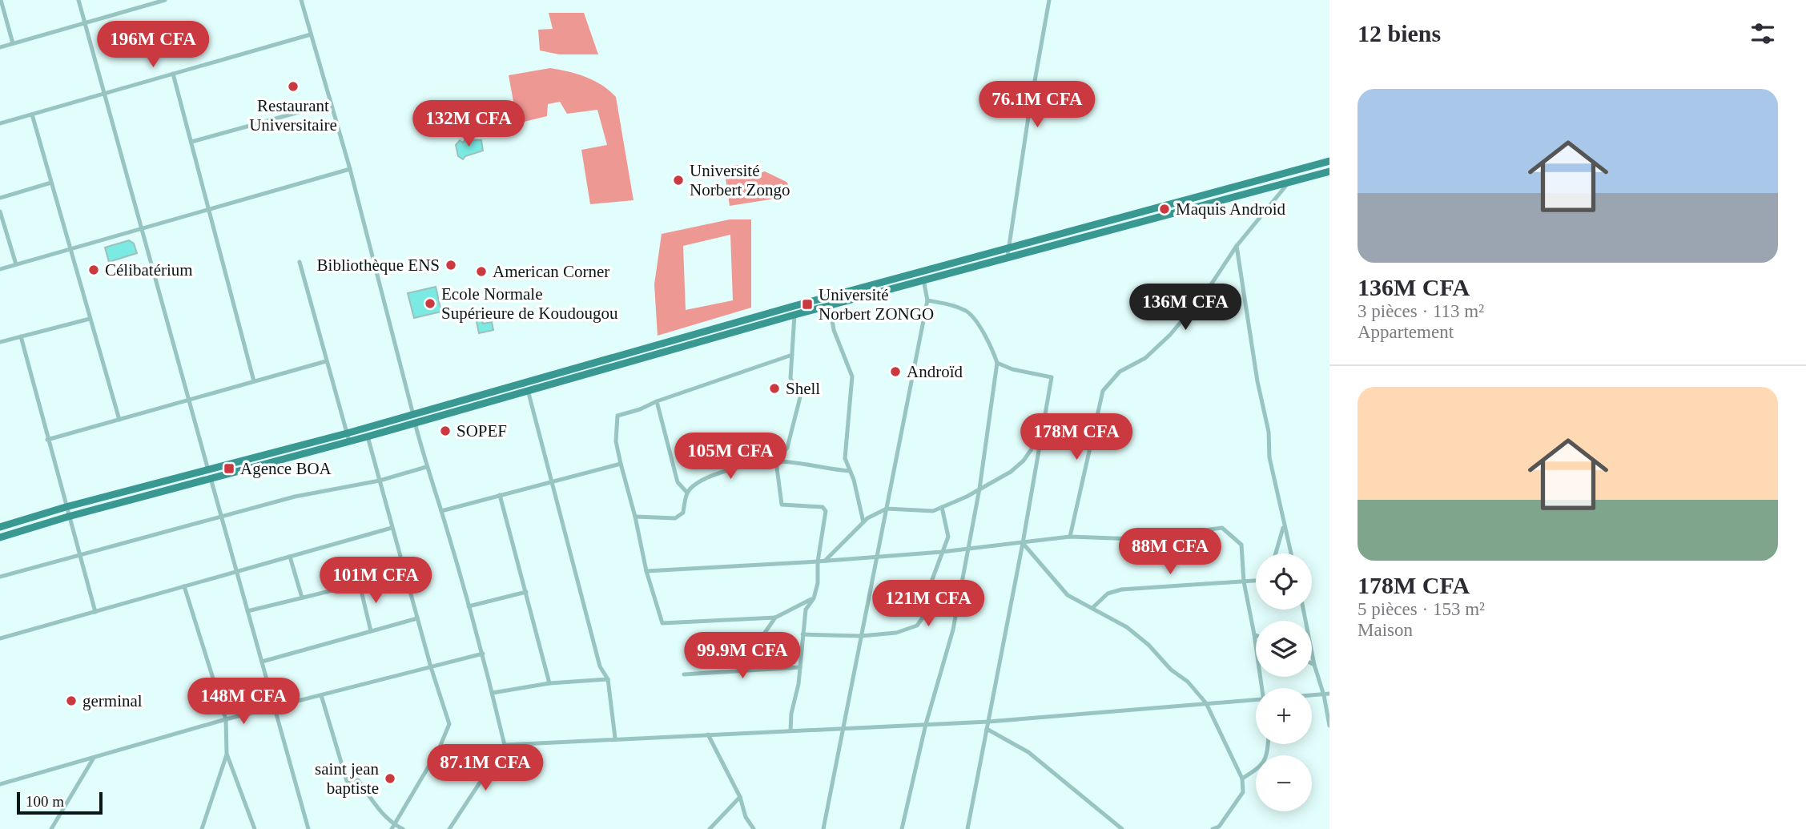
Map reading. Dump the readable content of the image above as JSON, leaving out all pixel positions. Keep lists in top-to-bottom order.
{
  "places": {
    "other": [
      "Restaurant Universitaire",
      "Université Norbert Zongo",
      "Maquis Android",
      "Bibliothèque ENS",
      "Célibatérium",
      "American Corner",
      "Ecole Normale Supérieure de Koudougou",
      "Androïd",
      "Shell",
      "SOPEF",
      "germinal",
      "saint jean baptiste"
    ],
    "transit": ["Université Norbert ZONGO", "Agence BOA"]
  },
  "scale_bar": "100 m",
  "page": {
    "heading": "12 biens",
    "price": [
      "196M CFA",
      "76.1M CFA",
      "132M CFA",
      "136M CFA",
      "178M CFA",
      "105M CFA",
      "88M CFA",
      "101M CFA",
      "121M CFA",
      "99.9M CFA",
      "148M CFA",
      "87.1M CFA"
    ],
    "list": [
      {
        "name": "136M CFA",
        "note": "3 pièces · 113 m² · Appartement"
      },
      {
        "name": "178M CFA",
        "note": "5 pièces · 153 m² · Maison"
      }
    ],
    "map_buttons": ["+", "−"],
    "scale": "100 m"
  }
}
